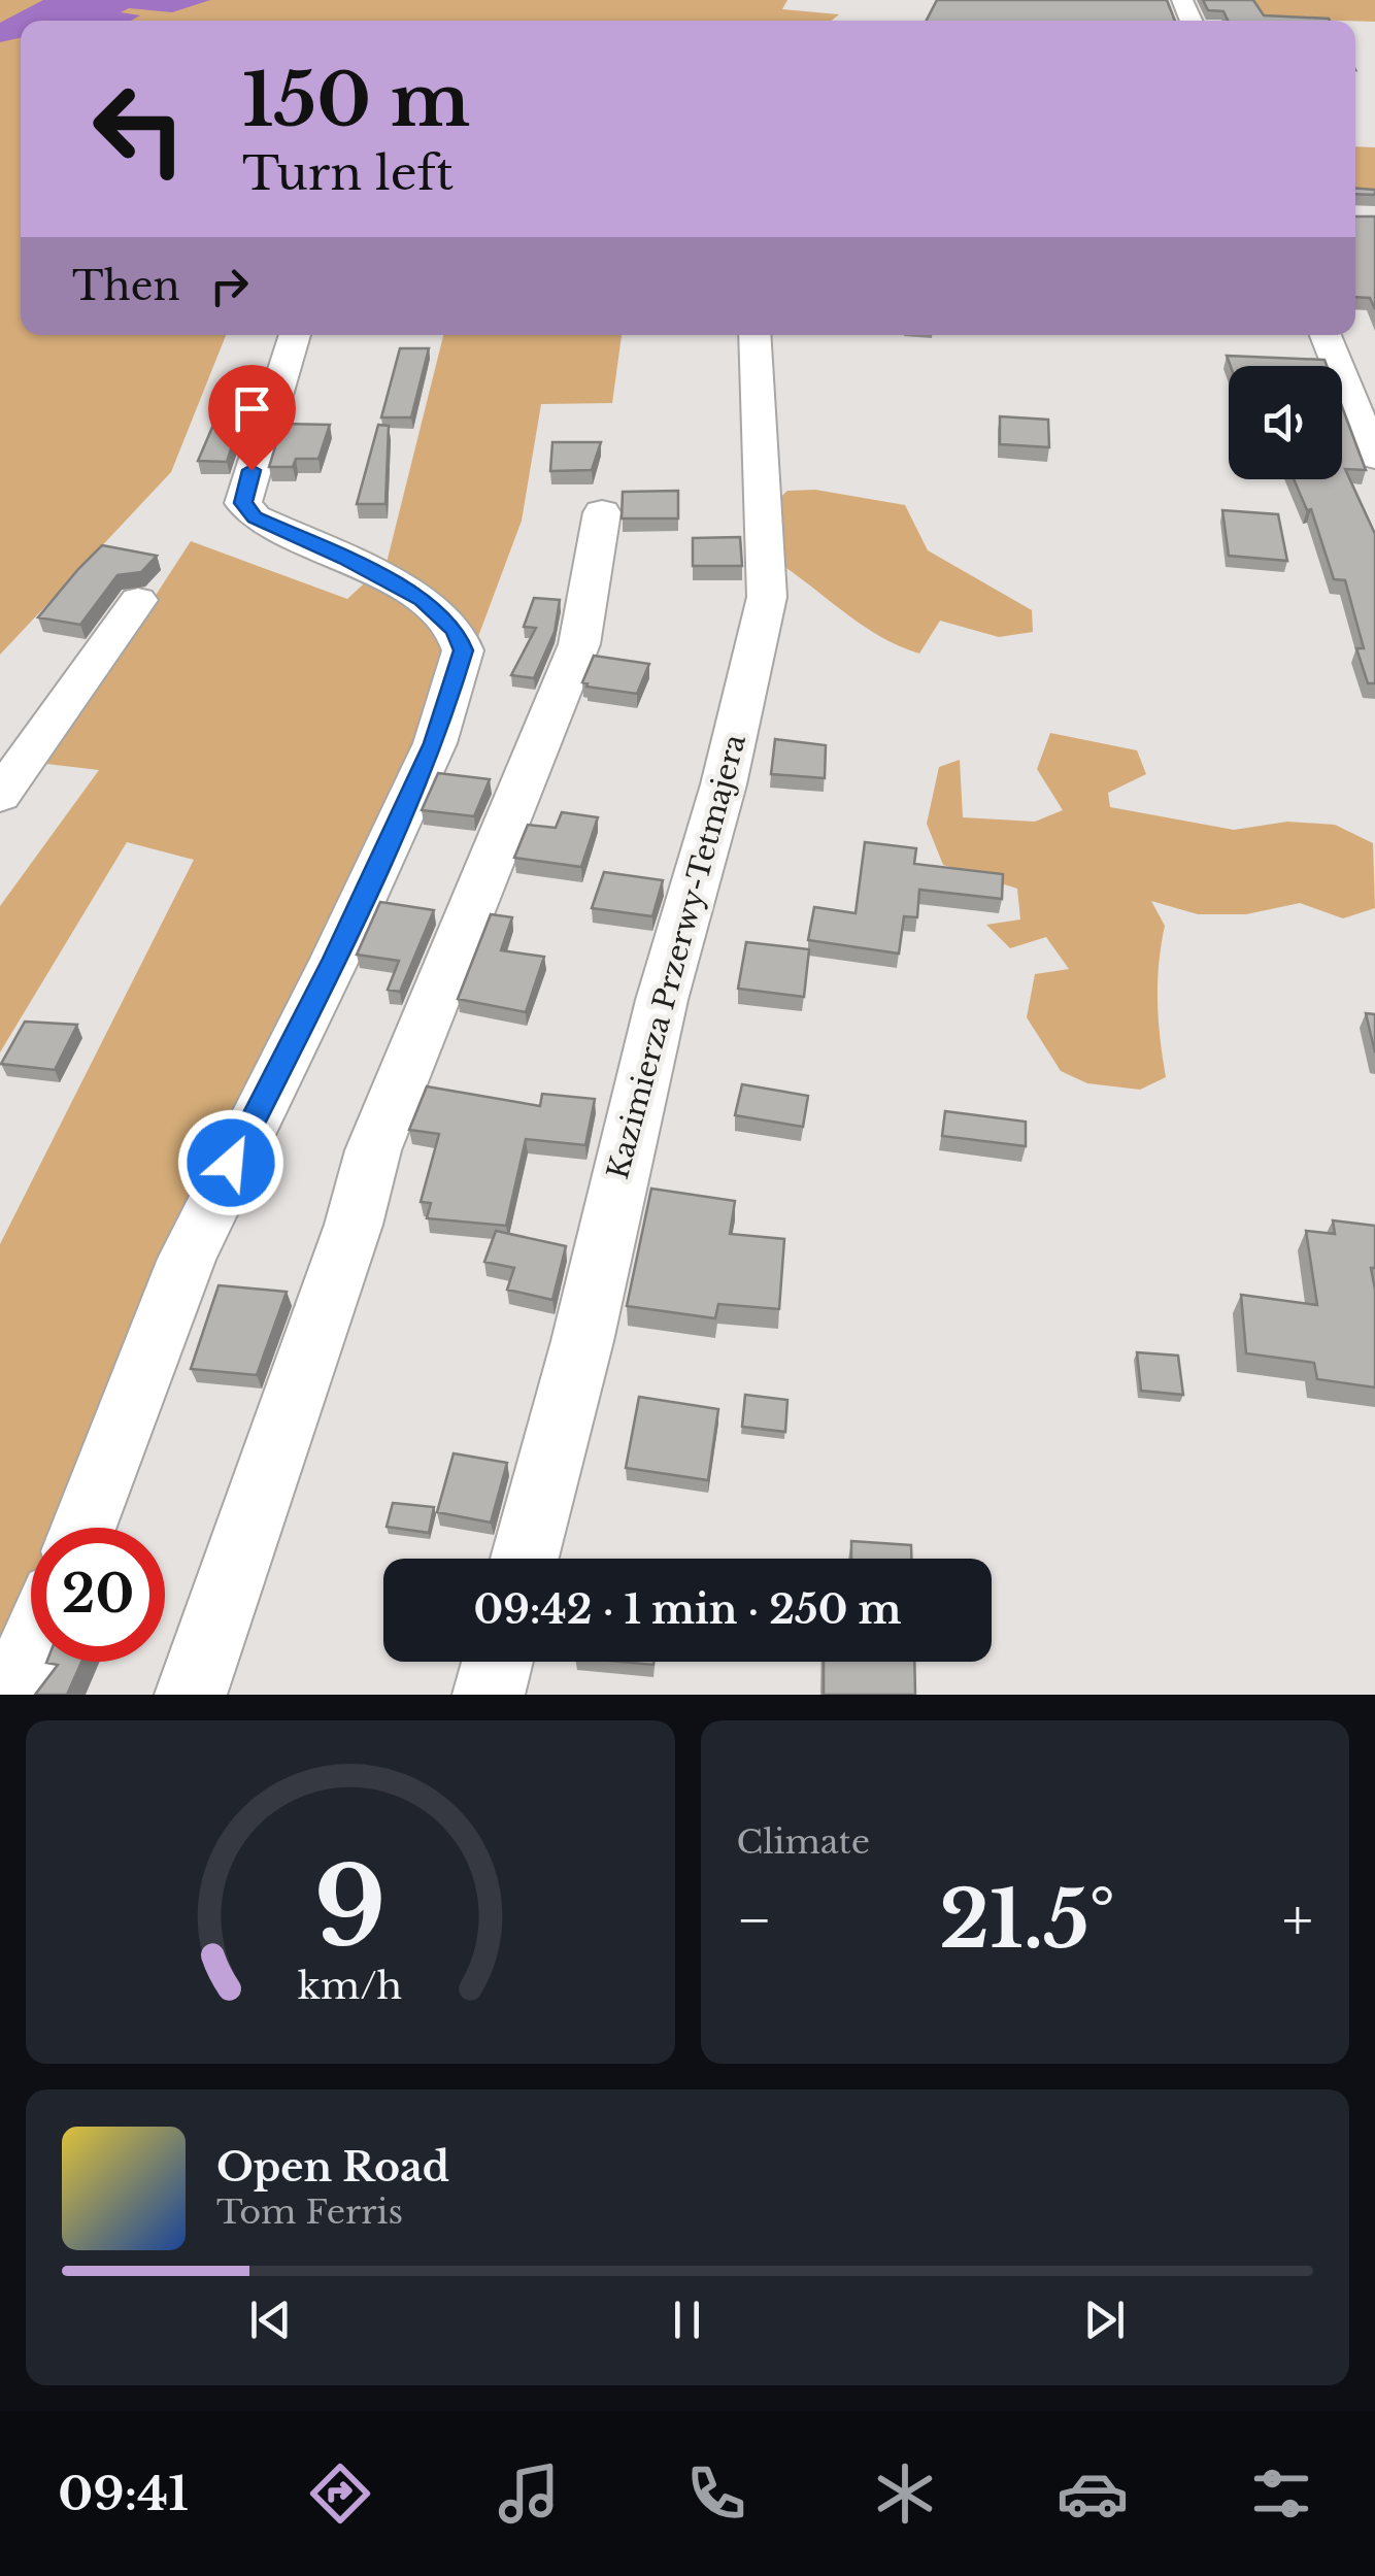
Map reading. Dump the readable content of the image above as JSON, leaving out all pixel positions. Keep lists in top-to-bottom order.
{
  "streets": {
    "street": ["Kazimierza Przerwy-Tetmajera"]
  },
  "page": {
    "turn": ["150 m", "Turn left"],
    "then": "Then",
    "limit": "20",
    "trip": "09:42 · 1 min · 250 m",
    "tile": "Climate",
    "heat": ["−", "21.5°", "+"],
    "song": ["Open Road", "Tom Ferris"],
    "tabs": "09:41",
    "gauge": ["9", "km/h"]
  }
}
